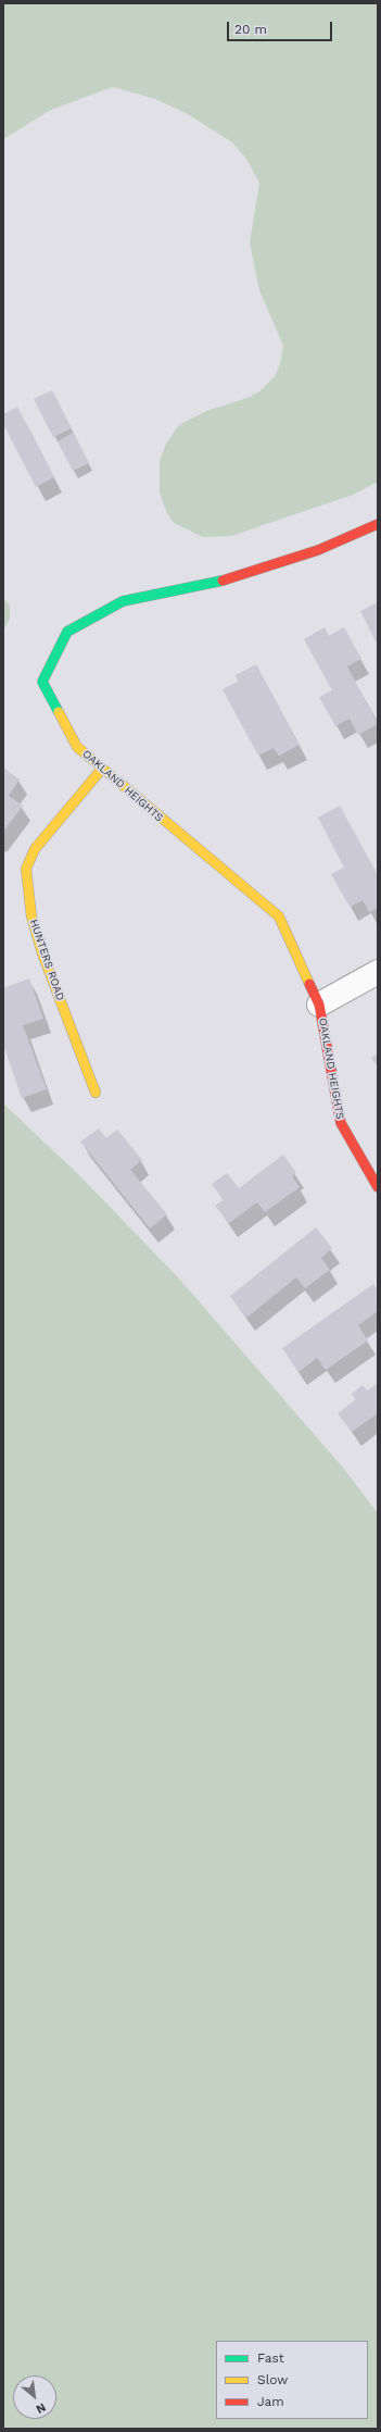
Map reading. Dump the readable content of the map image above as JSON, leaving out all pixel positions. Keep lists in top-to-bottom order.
{
  "streets": {
    "street": ["OAKLAND HEIGHTS", "HUNTERS ROAD"]
  },
  "crossings": [
    ["OAKLAND HEIGHTS", "HUNTERS ROAD"]
  ],
  "legend": ["Fast", "Slow", "Jam"],
  "scale_bar": "20 m",
  "north": "bottom right"
}
